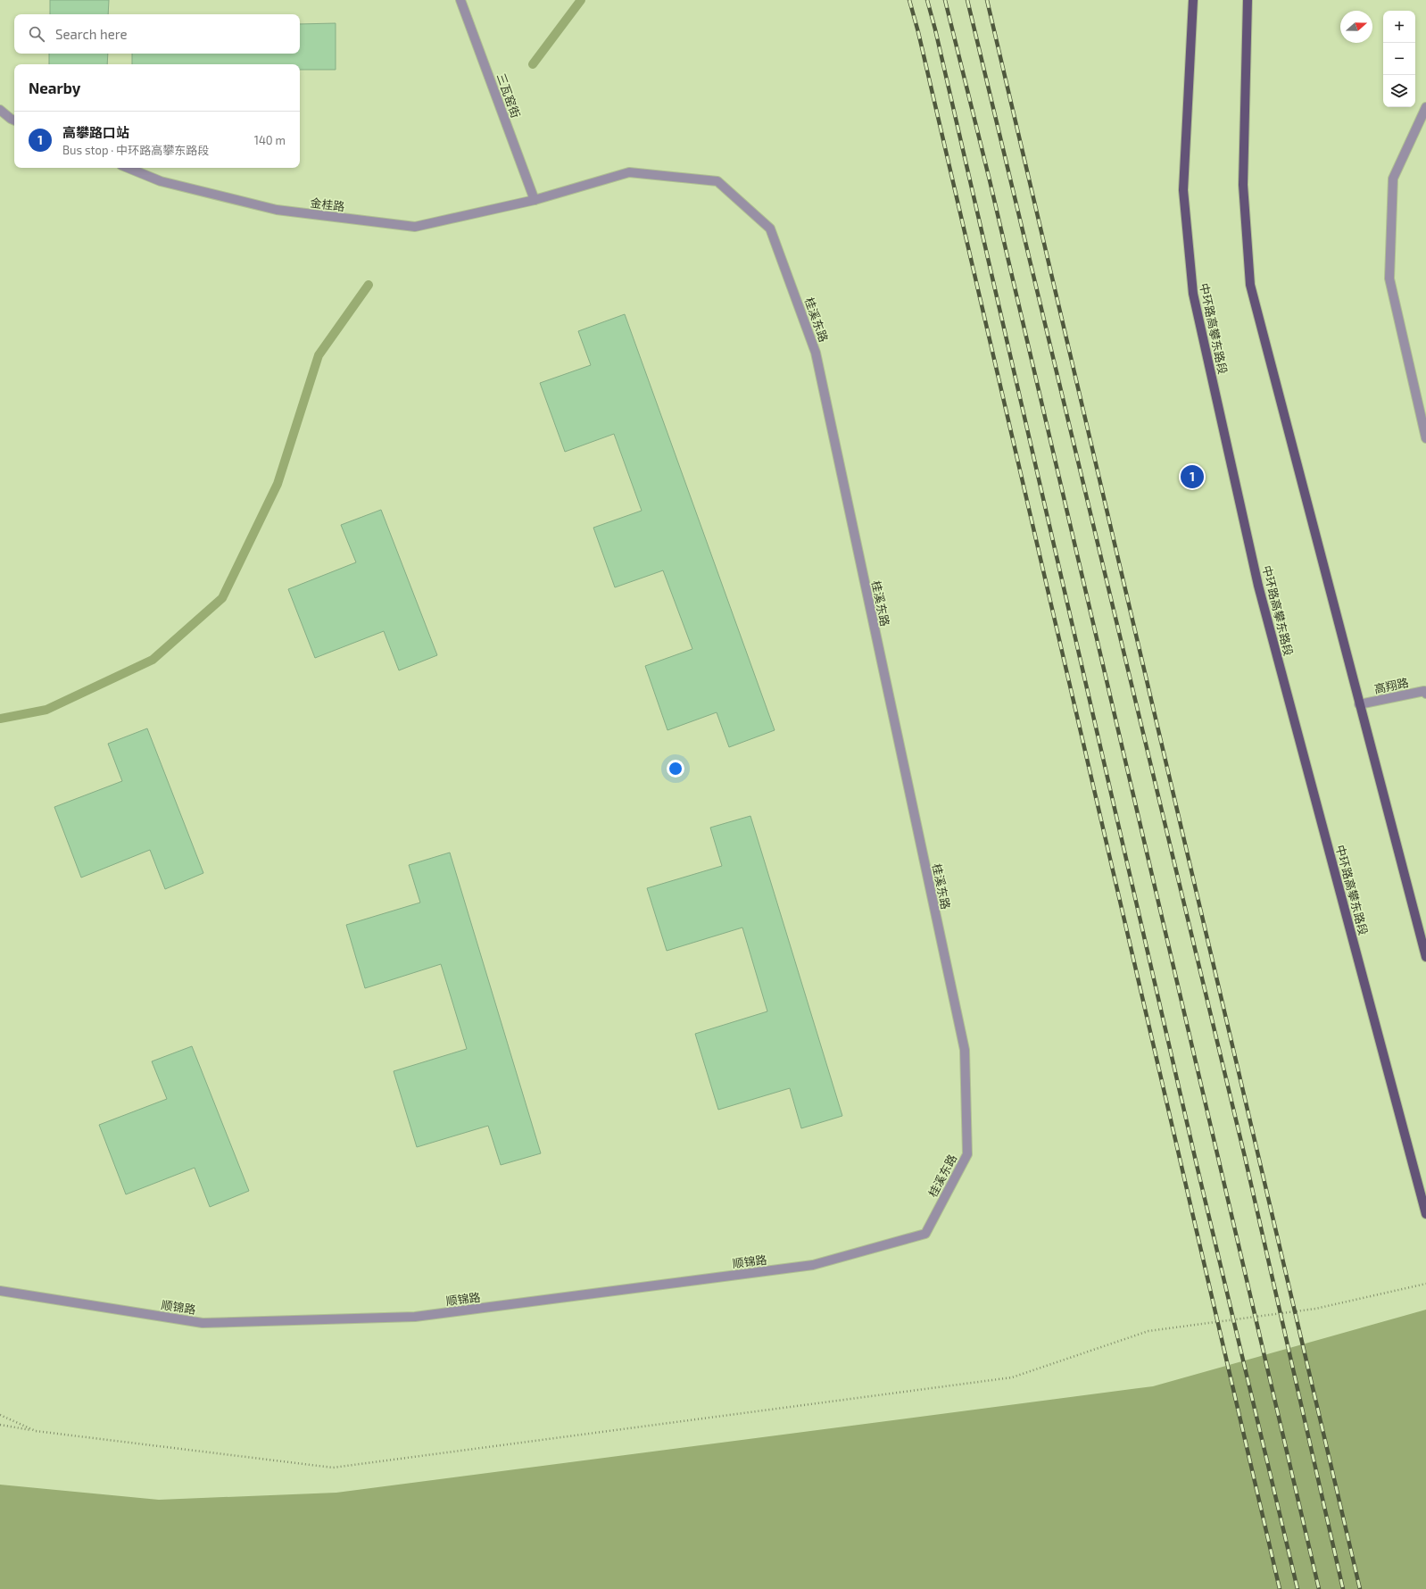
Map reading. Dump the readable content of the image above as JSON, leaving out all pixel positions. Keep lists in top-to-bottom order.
{
  "streets": {
    "main road": ["中环路高攀东路段"],
    "street": [
      "三瓦窑街",
      "金桂路",
      "桂溪东路",
      "高翔路",
      "顺锦路"
    ]
  },
  "crossings": [
    ["三瓦窑街", "金桂路"],
    ["三瓦窑街", "桂溪东路"],
    ["金桂路", "桂溪东路"],
    ["桂溪东路", "顺锦路"]
  ],
  "north": "right",
  "page": {
    "map_buttons": ["+", "−"],
    "search": "Search here",
    "heading": "Nearby",
    "list": [
      {
        "mark": "1",
        "name": "高攀路口站",
        "note": "Bus stop · 中环路高攀东路段",
        "value": "140 m"
      }
    ],
    "pins": "1"
  }
}
